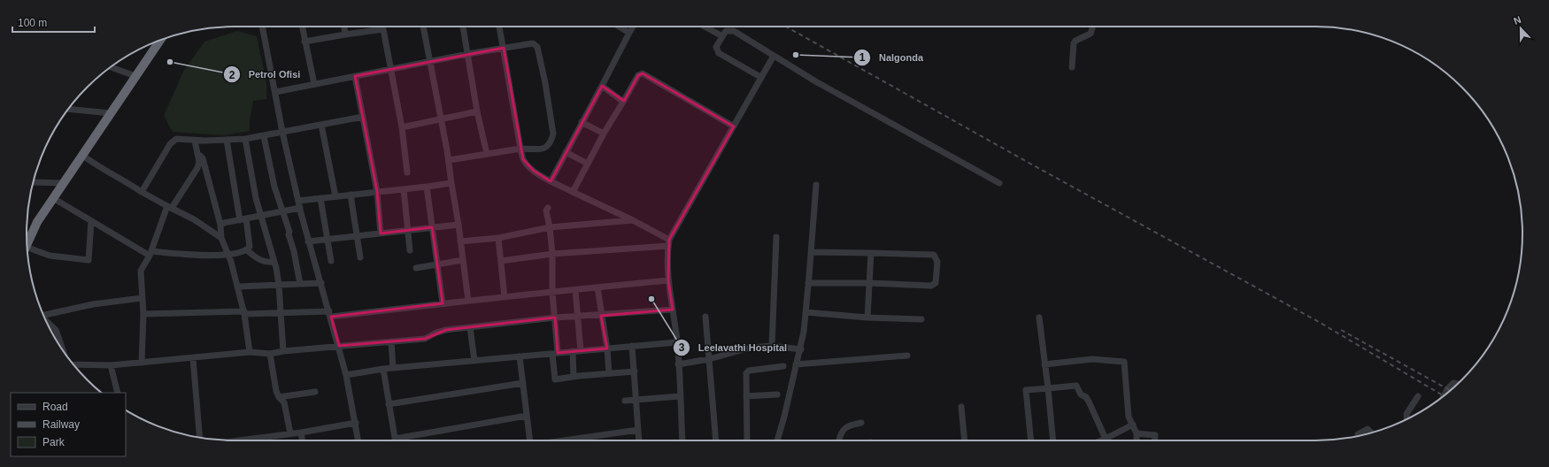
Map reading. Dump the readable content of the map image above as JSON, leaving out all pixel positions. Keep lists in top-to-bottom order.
{
  "places": ["Nalgonda", "Petrol Ofisi", "Leelavathi Hospital"],
  "legend": ["Road", "Railway", "Park"],
  "scale_bar": "100 m",
  "north": "top"
}
